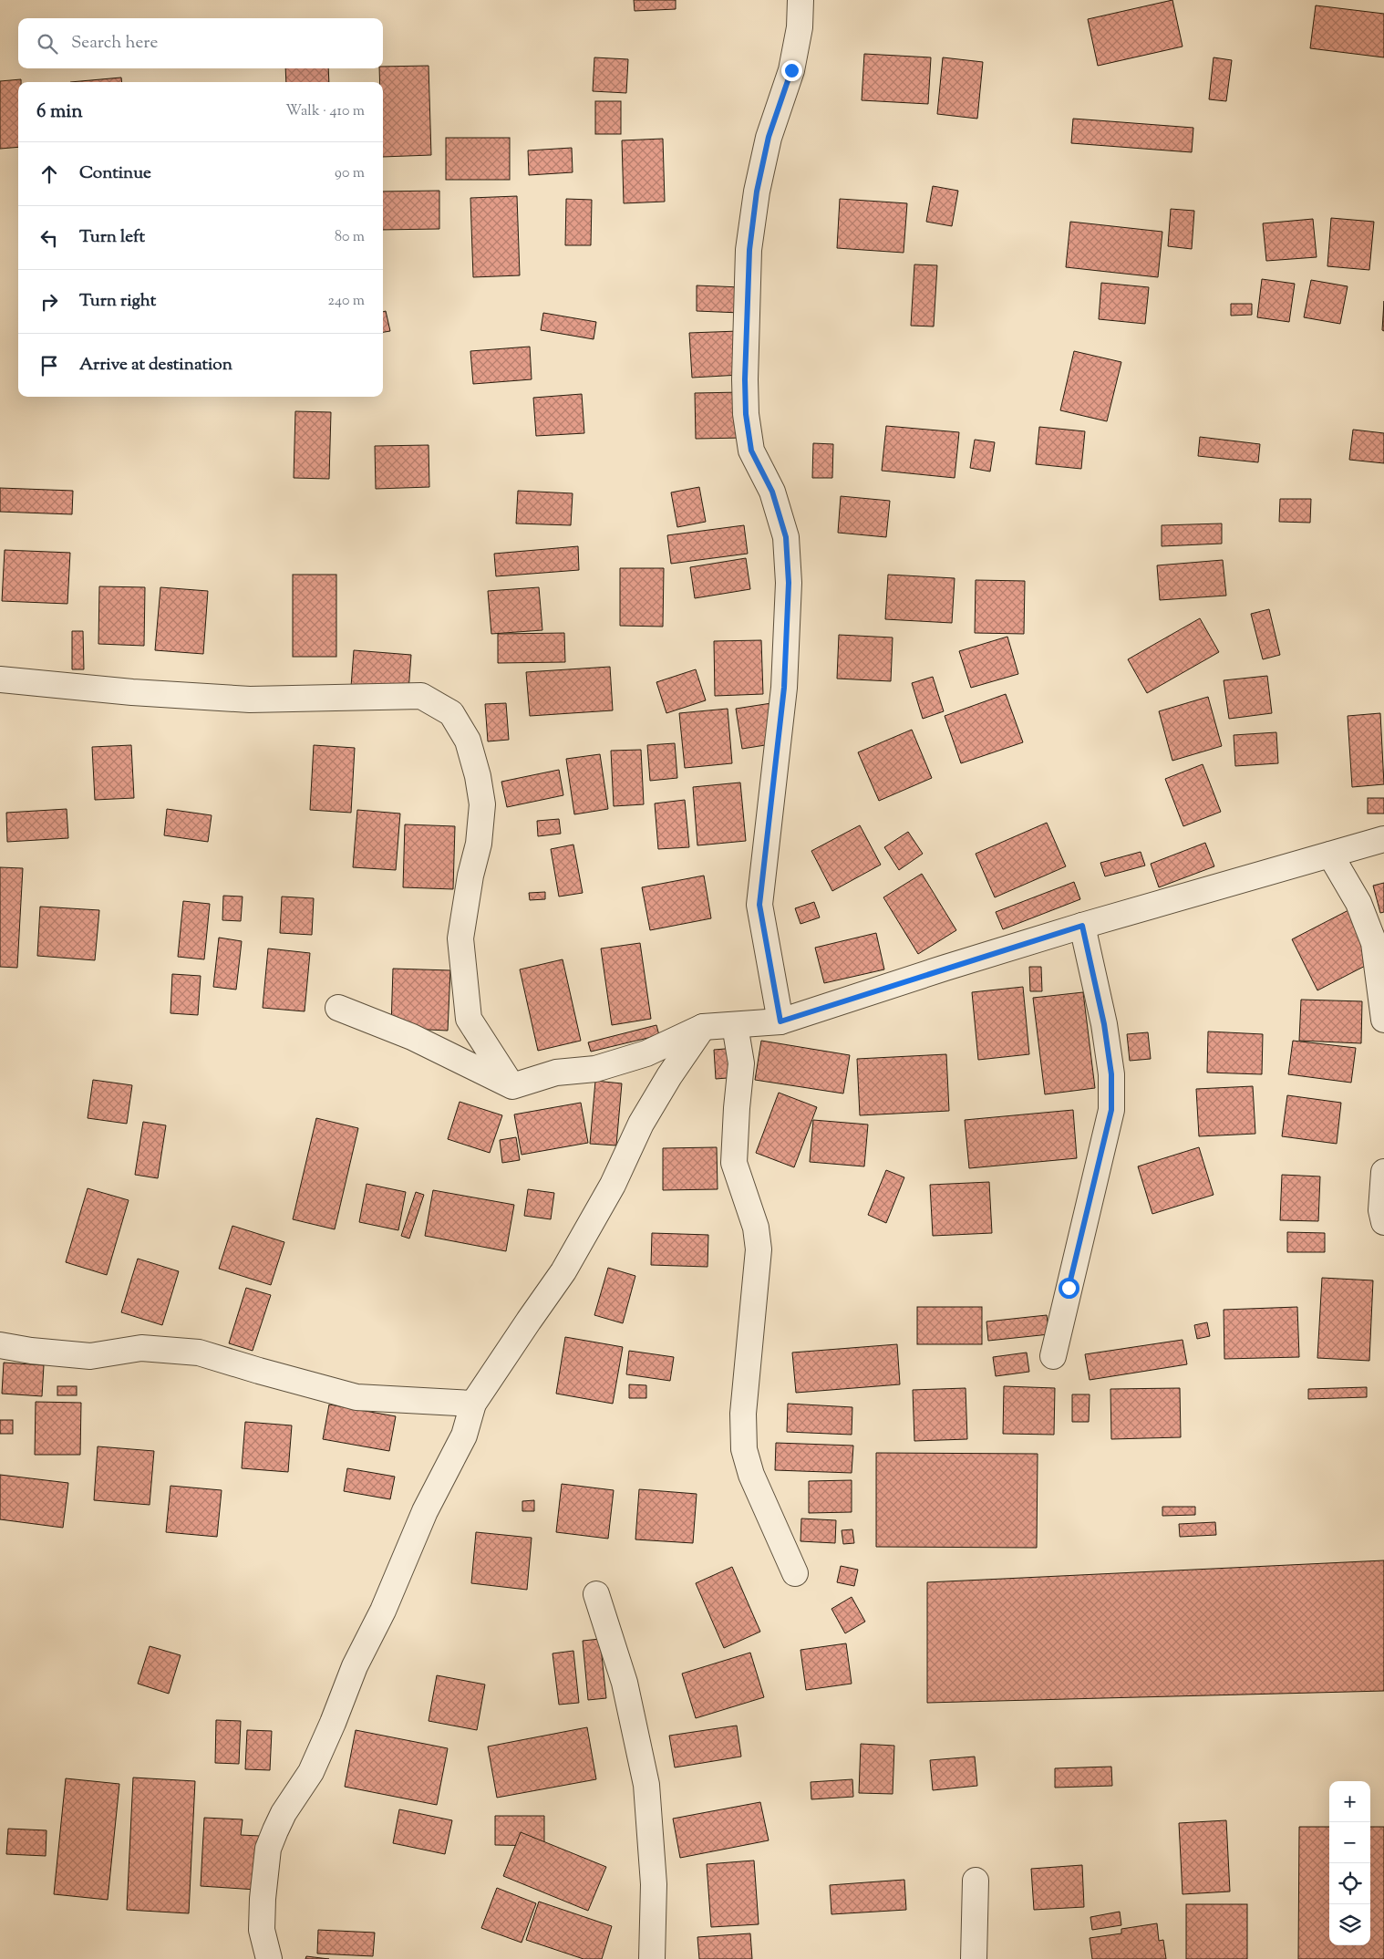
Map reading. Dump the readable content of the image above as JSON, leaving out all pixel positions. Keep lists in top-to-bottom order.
{
  "page": {
    "search": "Search here",
    "heading": ["6 min", "Walk · 410 m"],
    "list": [
      ["Continue", "90 m"],
      ["Turn left", "80 m"],
      ["Turn right", "240 m"],
      "Arrive at destination"
    ],
    "map_buttons": ["+", "−"]
  }
}
